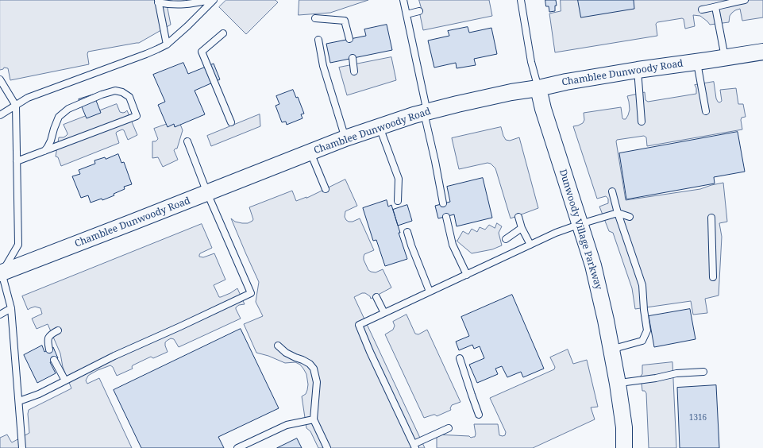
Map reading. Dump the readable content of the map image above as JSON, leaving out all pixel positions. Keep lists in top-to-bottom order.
{
  "streets": {
    "street": ["Chamblee Dunwoody Road", "Dunwoody Village Parkway"]
  },
  "crossings": [
    ["Chamblee Dunwoody Road", "Dunwoody Village Parkway"]
  ],
  "house_numbers": ["1316"]
}
